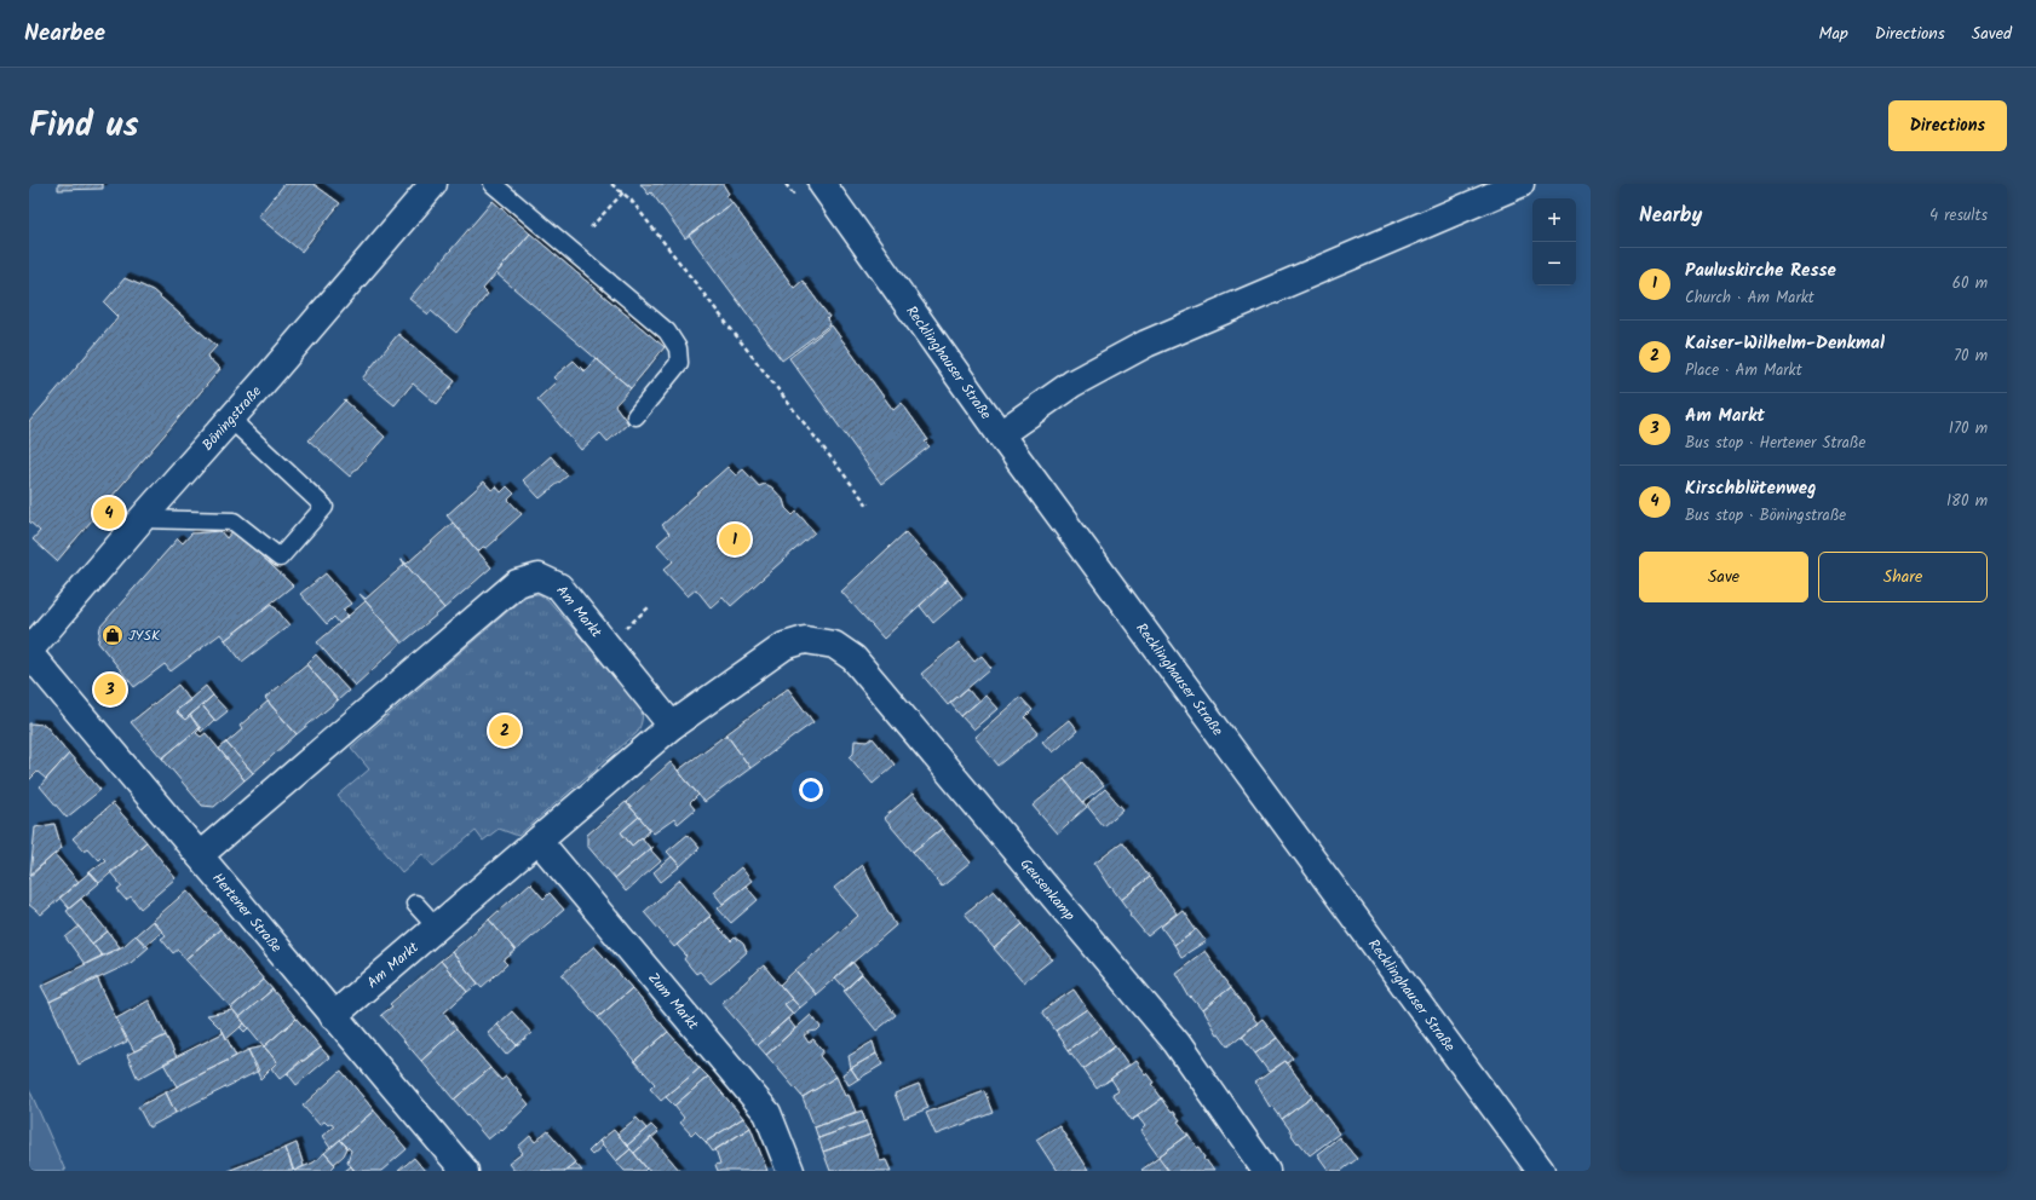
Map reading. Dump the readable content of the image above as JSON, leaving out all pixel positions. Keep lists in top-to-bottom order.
{
  "streets": {
    "street": [
      "Recklinghauser Straße",
      "Böningstraße",
      "Am Markt",
      "Geusenkamp",
      "Hertener Straße",
      "Zum Markt"
    ]
  },
  "crossings": [
    ["Böningstraße", "Hertener Straße"],
    ["Am Markt", "Geusenkamp"],
    ["Am Markt", "Hertener Straße"],
    ["Am Markt", "Zum Markt"]
  ],
  "places": {
    "shop": ["JYSK"]
  },
  "page": {
    "header": "Nearbee",
    "nav": ["Map", "Directions", "Saved"],
    "title": "Find us",
    "buttons": [
      "Directions",
      ["Save", "Share"]
    ],
    "heading": ["Nearby", "4 results"],
    "map_buttons": ["+", "−"],
    "list": [
      {
        "mark": "1",
        "name": "Pauluskirche Resse",
        "note": "Church · Am Markt",
        "value": "60 m"
      },
      {
        "mark": "2",
        "name": "Kaiser-Wilhelm-Denkmal",
        "note": "Place · Am Markt",
        "value": "70 m"
      },
      {
        "mark": "3",
        "name": "Am Markt",
        "note": "Bus stop · Hertener Straße",
        "value": "170 m"
      },
      {
        "mark": "4",
        "name": "Kirschblütenweg",
        "note": "Bus stop · Böningstraße",
        "value": "180 m"
      }
    ],
    "pins": [
      "4",
      "1",
      "3",
      "2"
    ]
  }
}
